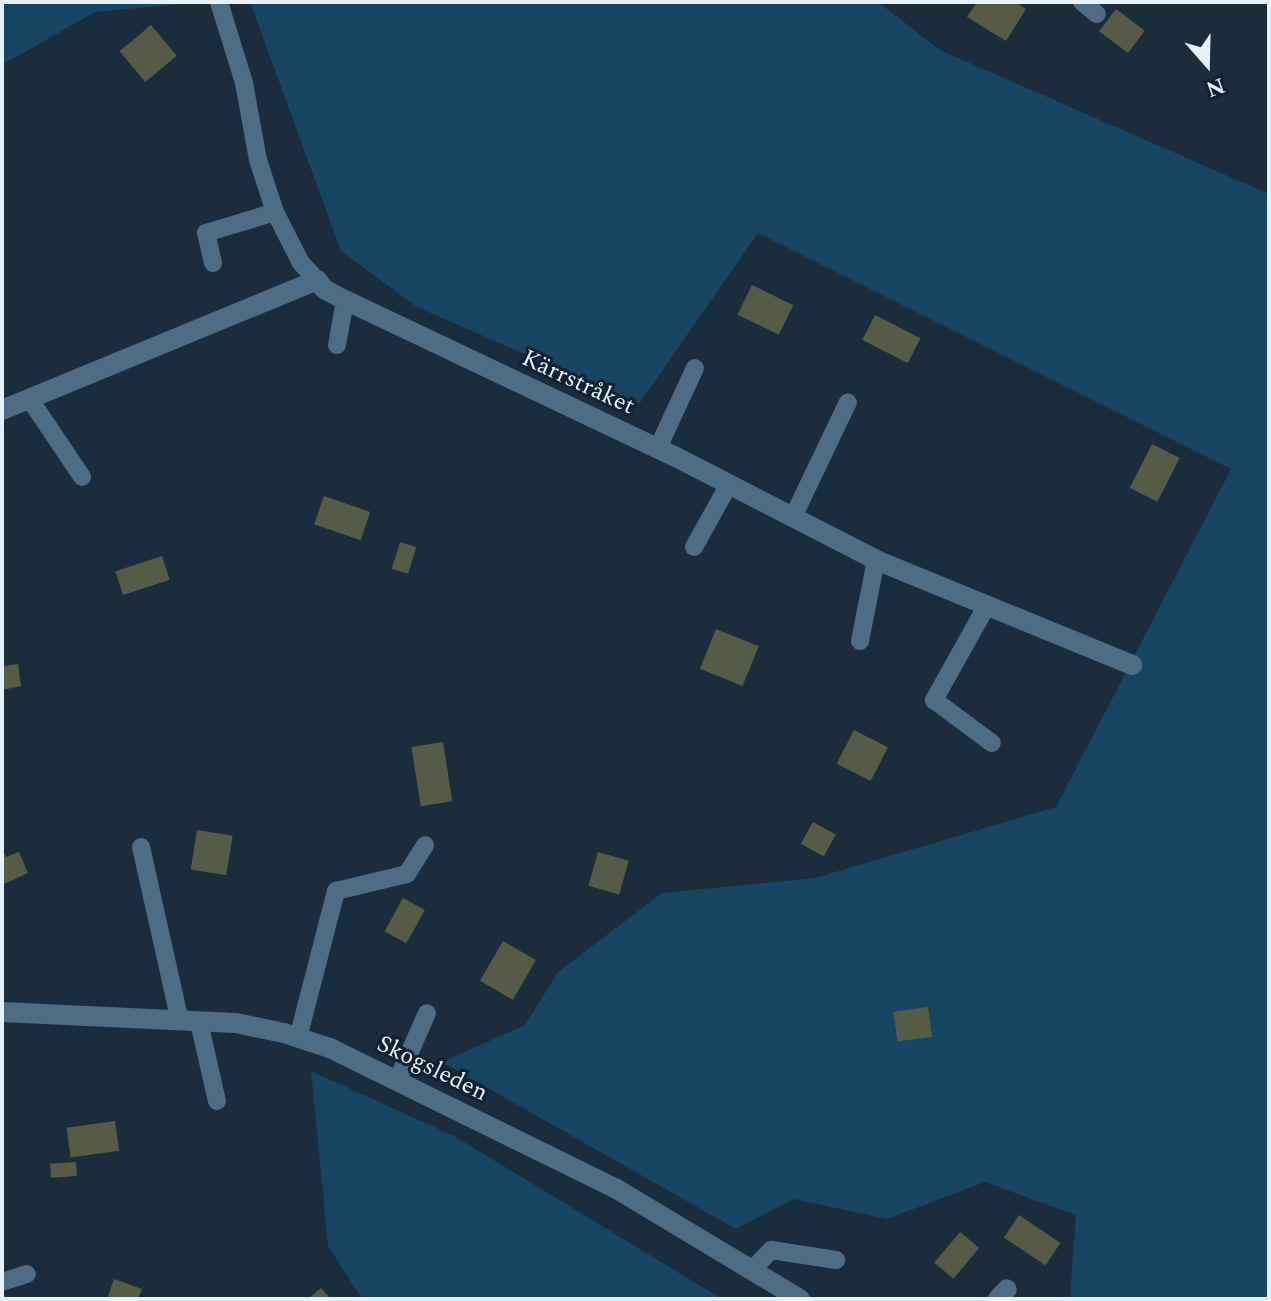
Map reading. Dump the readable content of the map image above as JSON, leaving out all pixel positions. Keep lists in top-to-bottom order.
{
  "streets": {
    "street": ["Kärrstråket", "Skogsleden"]
  },
  "north": "bottom"
}
